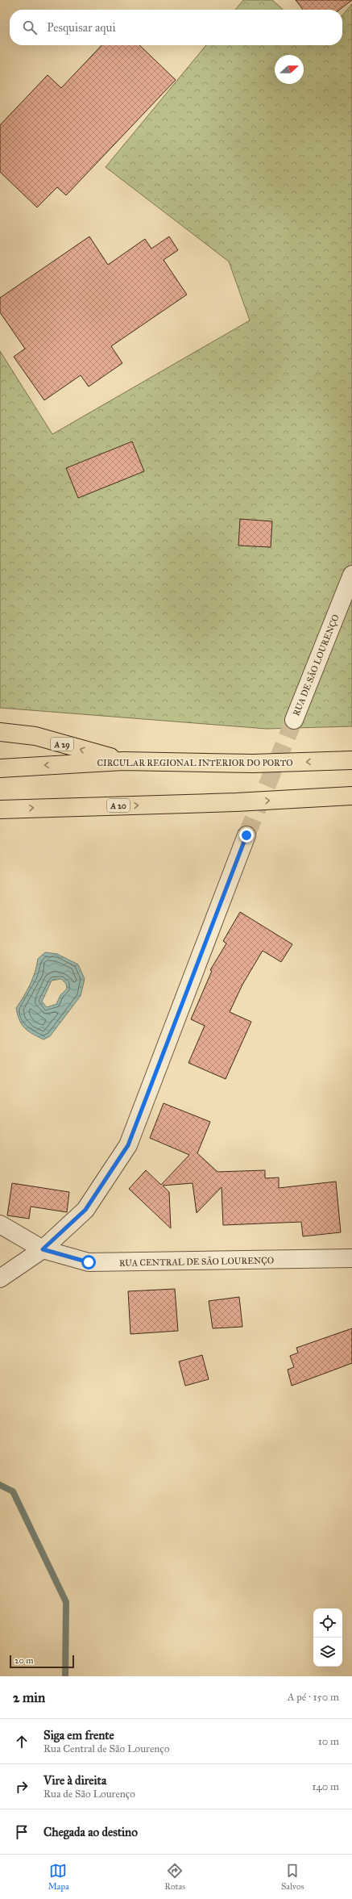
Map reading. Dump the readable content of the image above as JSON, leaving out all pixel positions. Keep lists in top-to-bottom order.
{
  "streets": {
    "highway": ["A 29", "CIRCULAR REGIONAL INTERIOR DO PORTO", "A 20"],
    "street": ["RUA DE SÃO LOURENÇO", "RUA CENTRAL DE SÃO LOURENÇO"]
  },
  "crossings": [
    ["A 29", "CIRCULAR REGIONAL INTERIOR DO PORTO"]
  ],
  "scale_bar": "20 m",
  "north": "right",
  "page": {
    "search": "Pesquisar aqui",
    "scale": "20 m",
    "heading": ["2 min", "A pé · 150 m"],
    "list": [
      ["Siga em frente", "Rua Central de São Lourenço", "10 m"],
      ["Vire à direita", "Rua de São Lourenço", "140 m"],
      "Chegada ao destino"
    ],
    "nav": ["Mapa", "Rotas", "Salvos"]
  }
}
